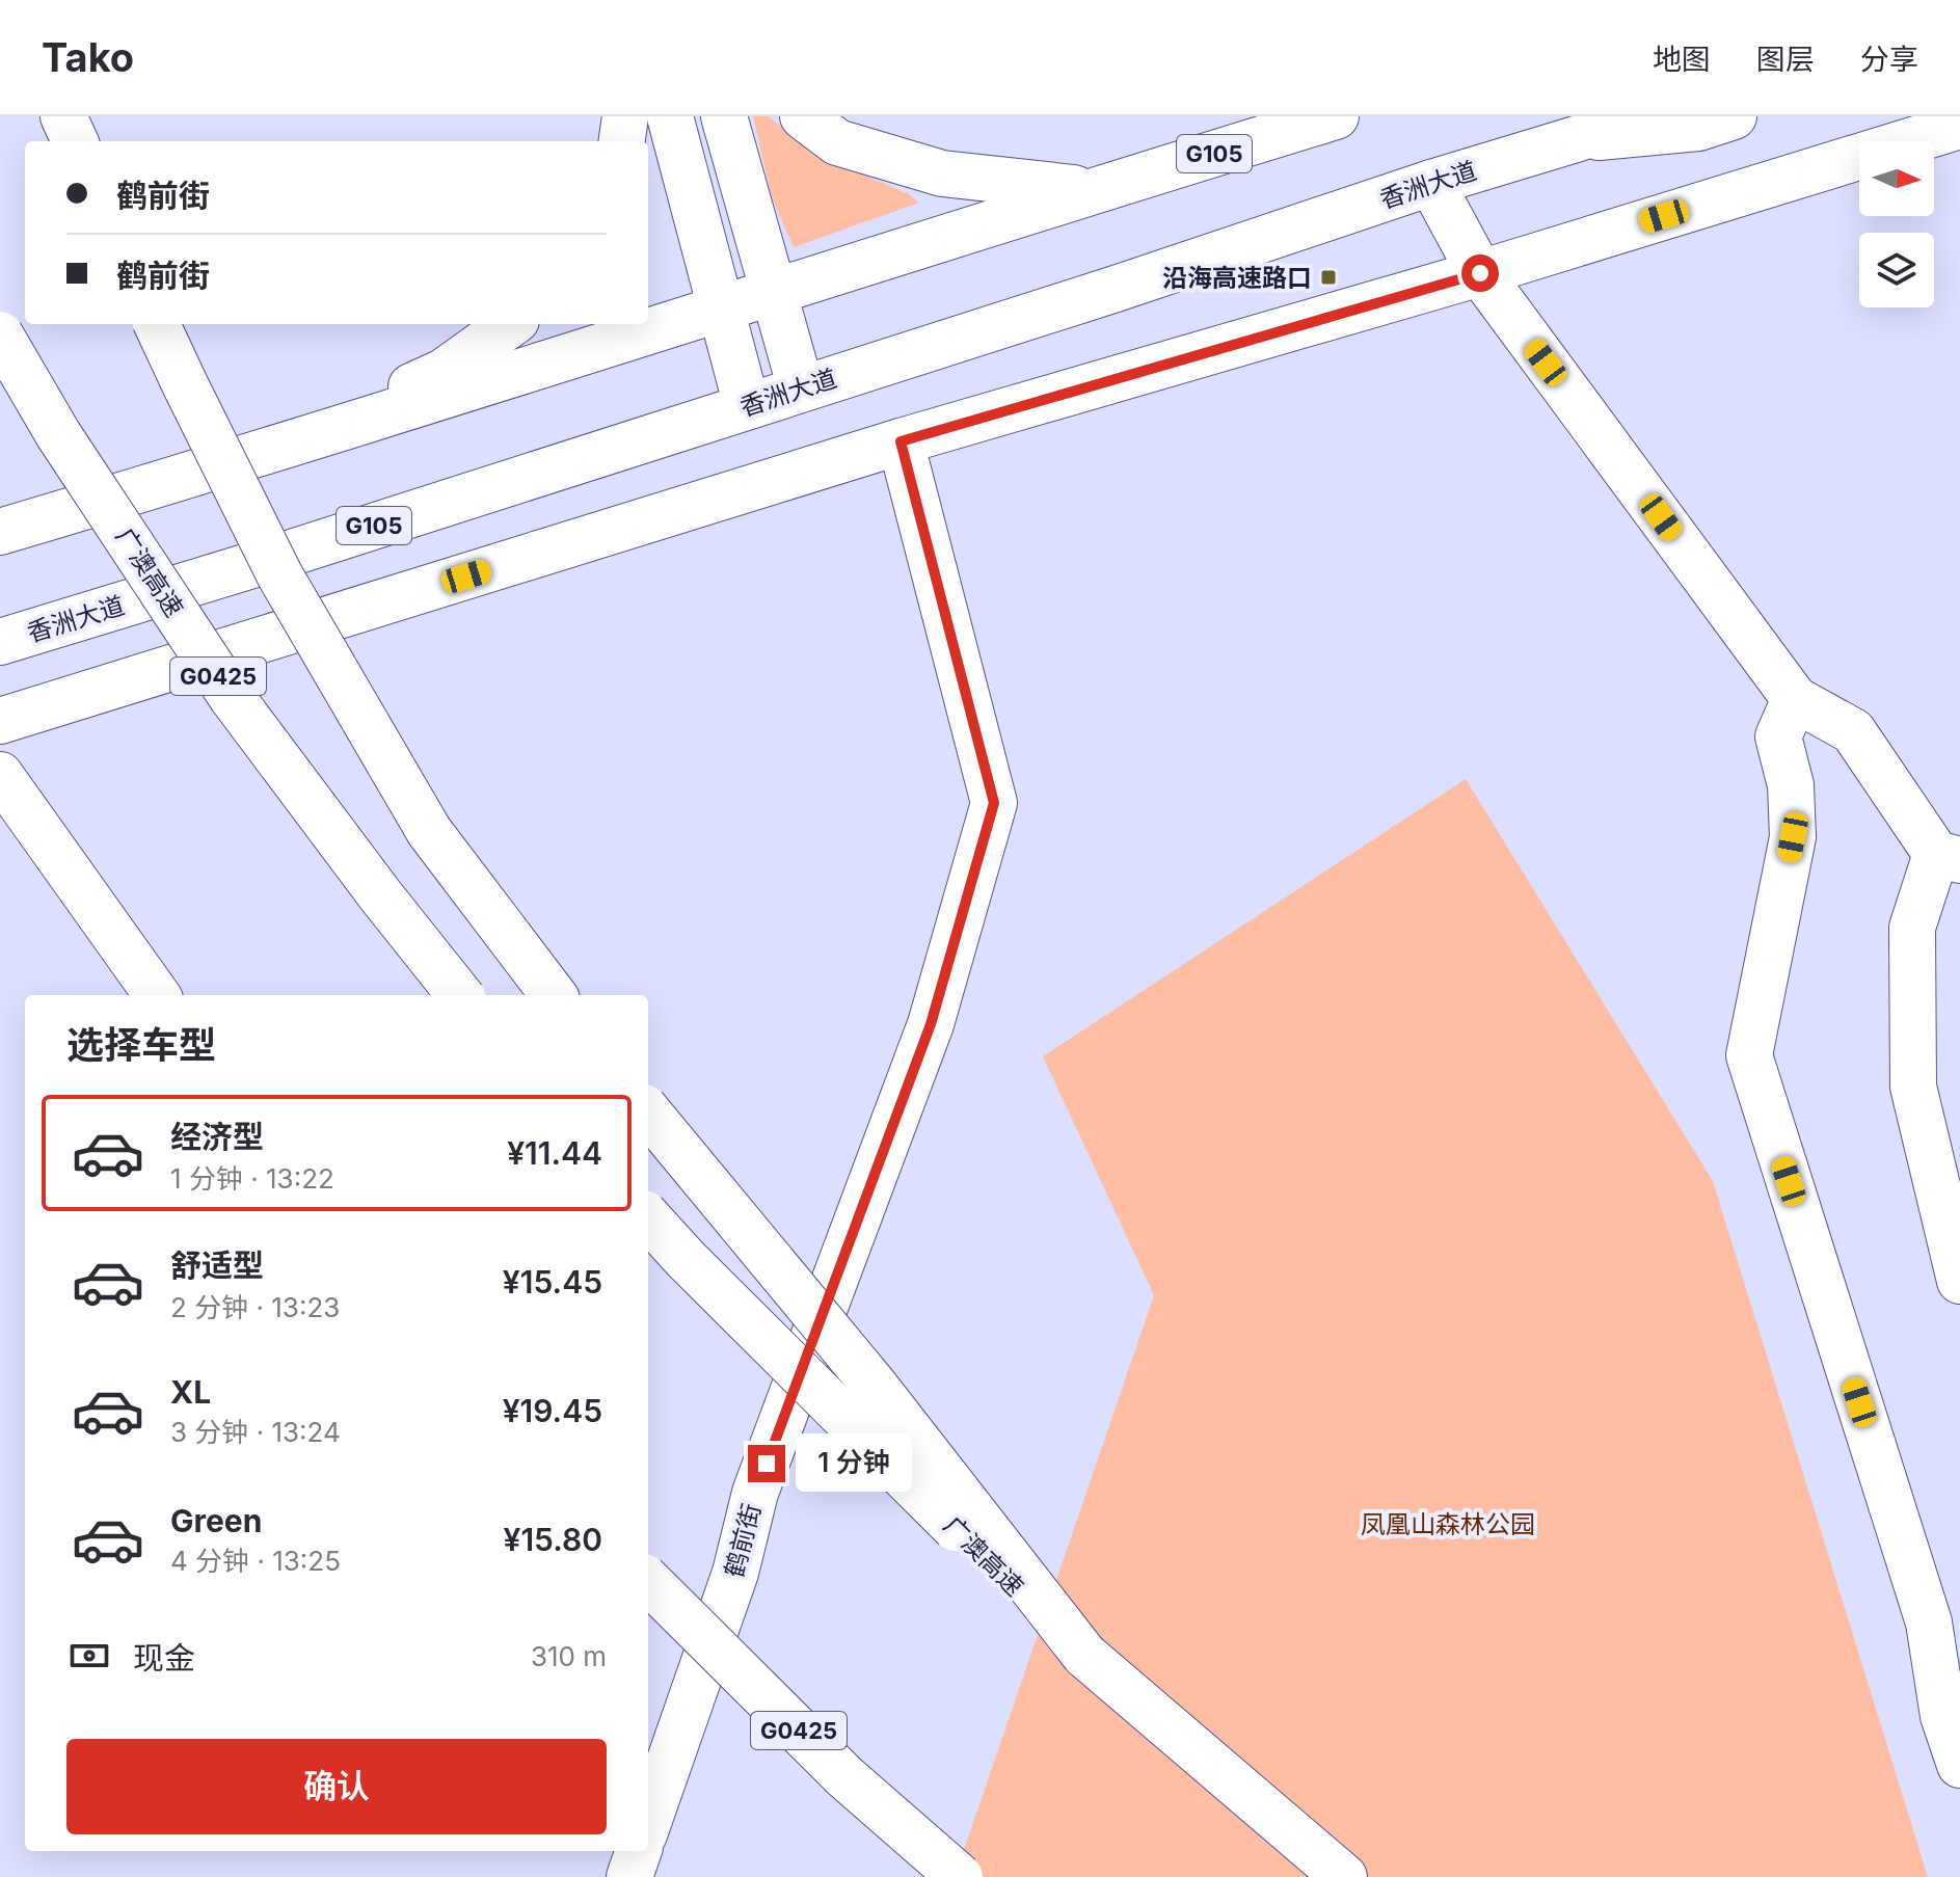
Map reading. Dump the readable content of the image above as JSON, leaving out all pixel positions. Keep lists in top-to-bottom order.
{
  "streets": {
    "main road": [
      "G105",
      "香洲大道",
      "广澳高速",
      "G0425",
      "鹤前街"
    ]
  },
  "crossings": [
    ["G105", "香洲大道"]
  ],
  "parks": ["凤凰山森林公园"],
  "places": {
    "transit": ["沿海高速路口"]
  },
  "north": "right",
  "page": {
    "header": "Tako",
    "nav": ["地图", "图层", "分享"],
    "banner": ["鹤前街", "鹤前街"],
    "heading": "选择车型",
    "list": [
      {
        "name": "经济型",
        "note": "1 分钟 · 13:22",
        "value": "¥11.44"
      },
      {
        "name": "舒适型",
        "note": "2 分钟 · 13:23",
        "value": "¥15.45"
      },
      {
        "name": "XL",
        "note": "3 分钟 · 13:24",
        "value": "¥19.45"
      },
      {
        "name": "Green",
        "note": "4 分钟 · 13:25",
        "value": "¥15.80"
      }
    ],
    "bubble": "1 分钟",
    "pay": ["现金", "310 m"],
    "buttons": "确认"
  }
}
